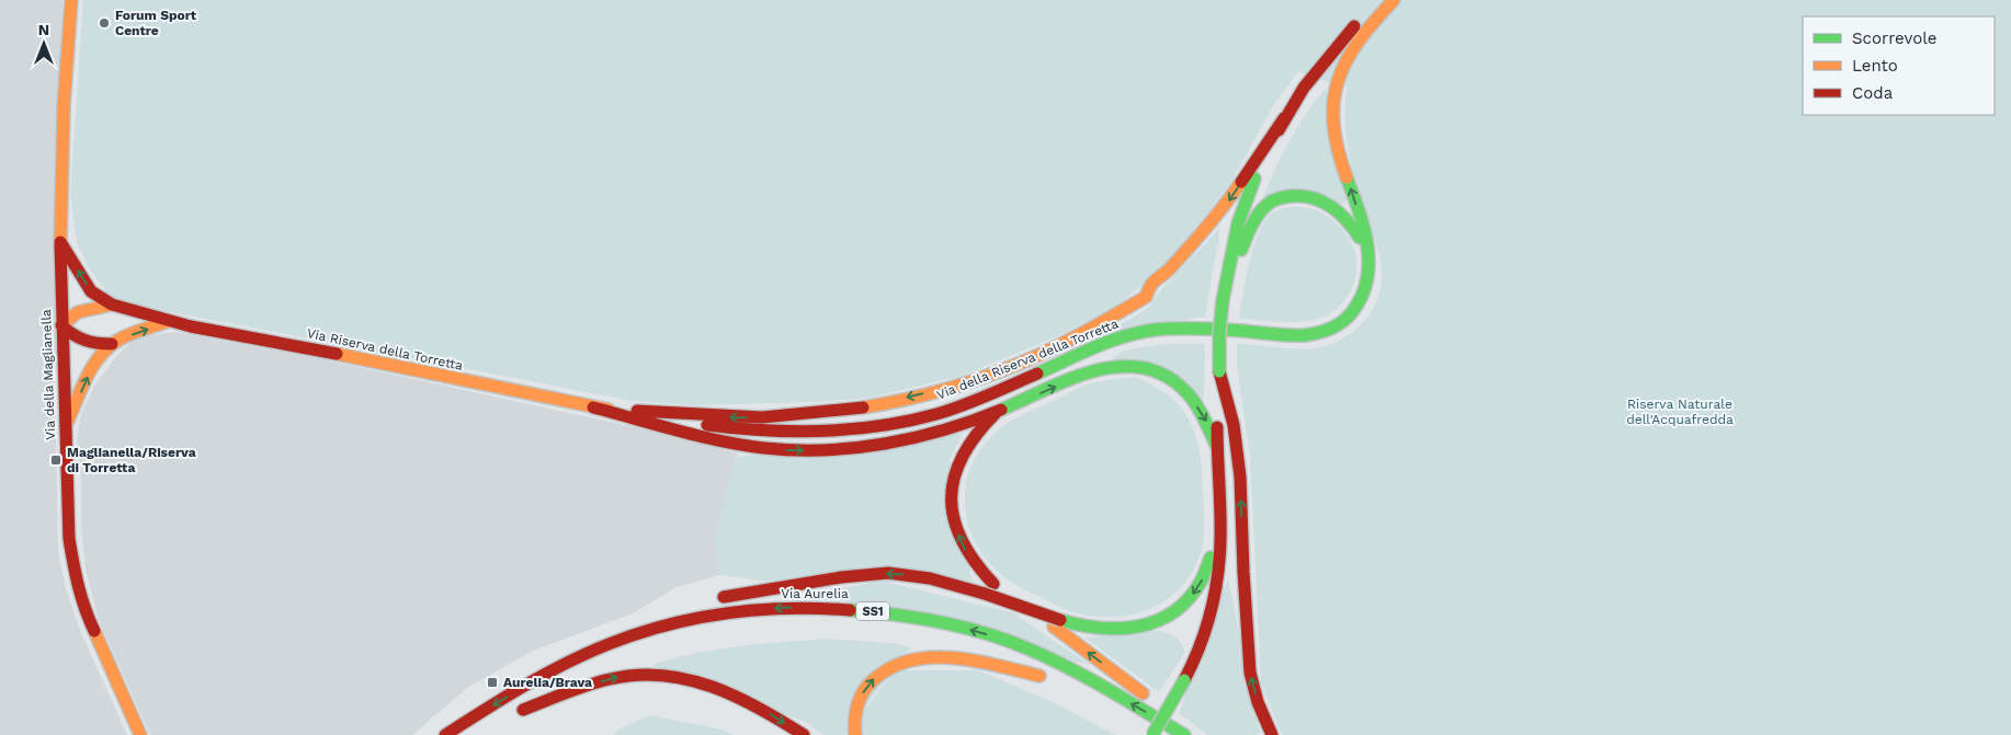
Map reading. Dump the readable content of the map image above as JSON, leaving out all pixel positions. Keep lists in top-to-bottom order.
{
  "streets": {
    "main road": [
      "Via Riserva della Torretta",
      "Via della Riserva della Torretta",
      "Via della Maglianella",
      "Via Aurelia",
      "SS1"
    ]
  },
  "crossings": [
    ["Via Riserva della Torretta", "Via della Riserva della Torretta"]
  ],
  "parks": ["Riserva Naturale dell'Acquafredda"],
  "places": {
    "other": ["Forum Sport Centre"],
    "transit": ["Maglianella/Riserva di Torretta", "Aurelia/Brava"]
  },
  "legend": ["Scorrevole", "Lento", "Coda"],
  "north": "top"
}
